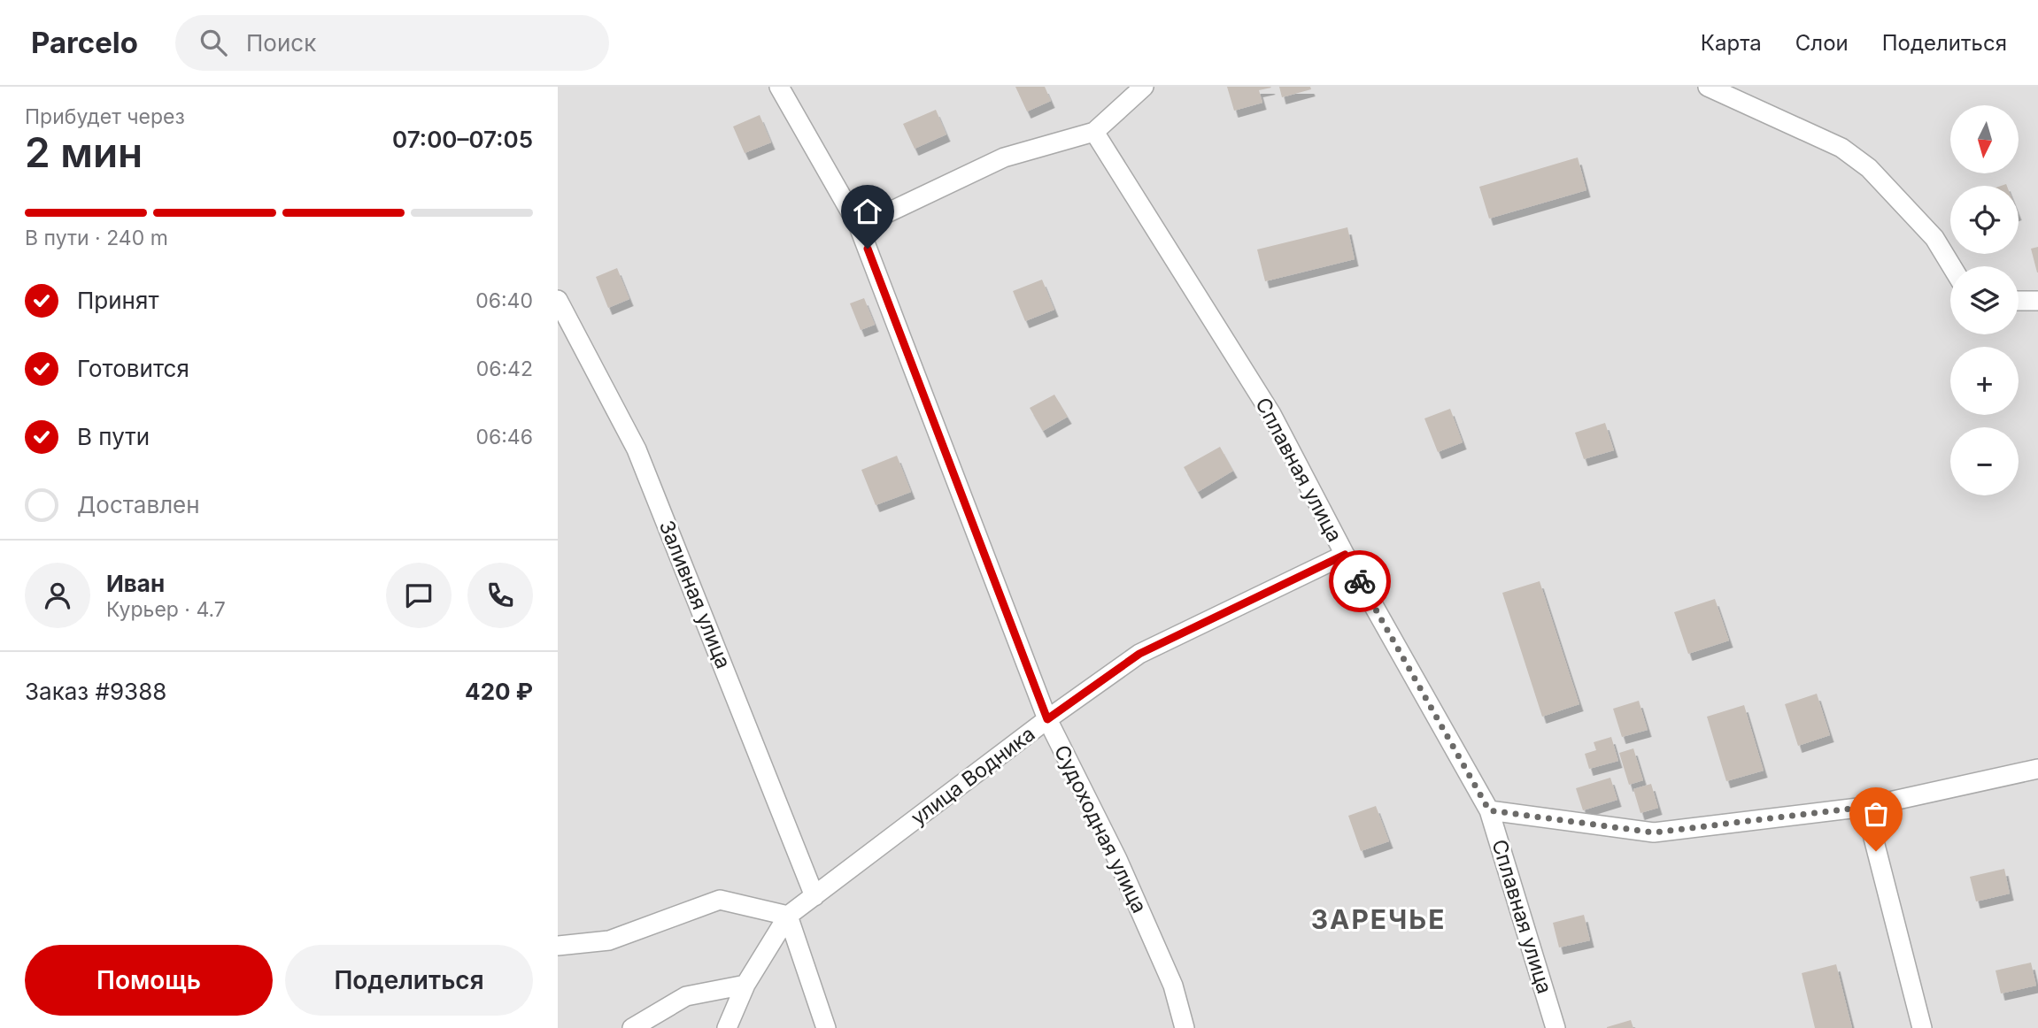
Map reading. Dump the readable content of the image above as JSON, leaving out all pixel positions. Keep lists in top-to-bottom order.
{
  "streets": {
    "street": [
      "Сплавная улица",
      "Заливная улица",
      "улица Водника",
      "Судоходная улица"
    ]
  },
  "crossings": [
    ["Сплавная улица", "улица Водника"],
    ["Заливная улица", "улица Водника"],
    ["улица Водника", "Судоходная улица"]
  ],
  "districts": ["ЗАРЕЧЬЕ"],
  "north": "bottom",
  "page": {
    "header": "Parcelo",
    "search": "Поиск",
    "nav": ["Карта", "Слои", "Поделиться"],
    "heading": ["2 мин", "Прибудет через", "07:00–07:05"],
    "panel": [
      "Иван",
      "Курьер · 4.7",
      "Заказ #9388",
      "420 ₽"
    ],
    "map_buttons": ["+", "−"],
    "bar": "В пути · 240 m",
    "list": [
      ["Принят", "06:40"],
      ["Готовится", "06:42"],
      ["В пути", "06:46"],
      "Доставлен"
    ],
    "buttons": ["Помощь", "Поделиться"]
  }
}
